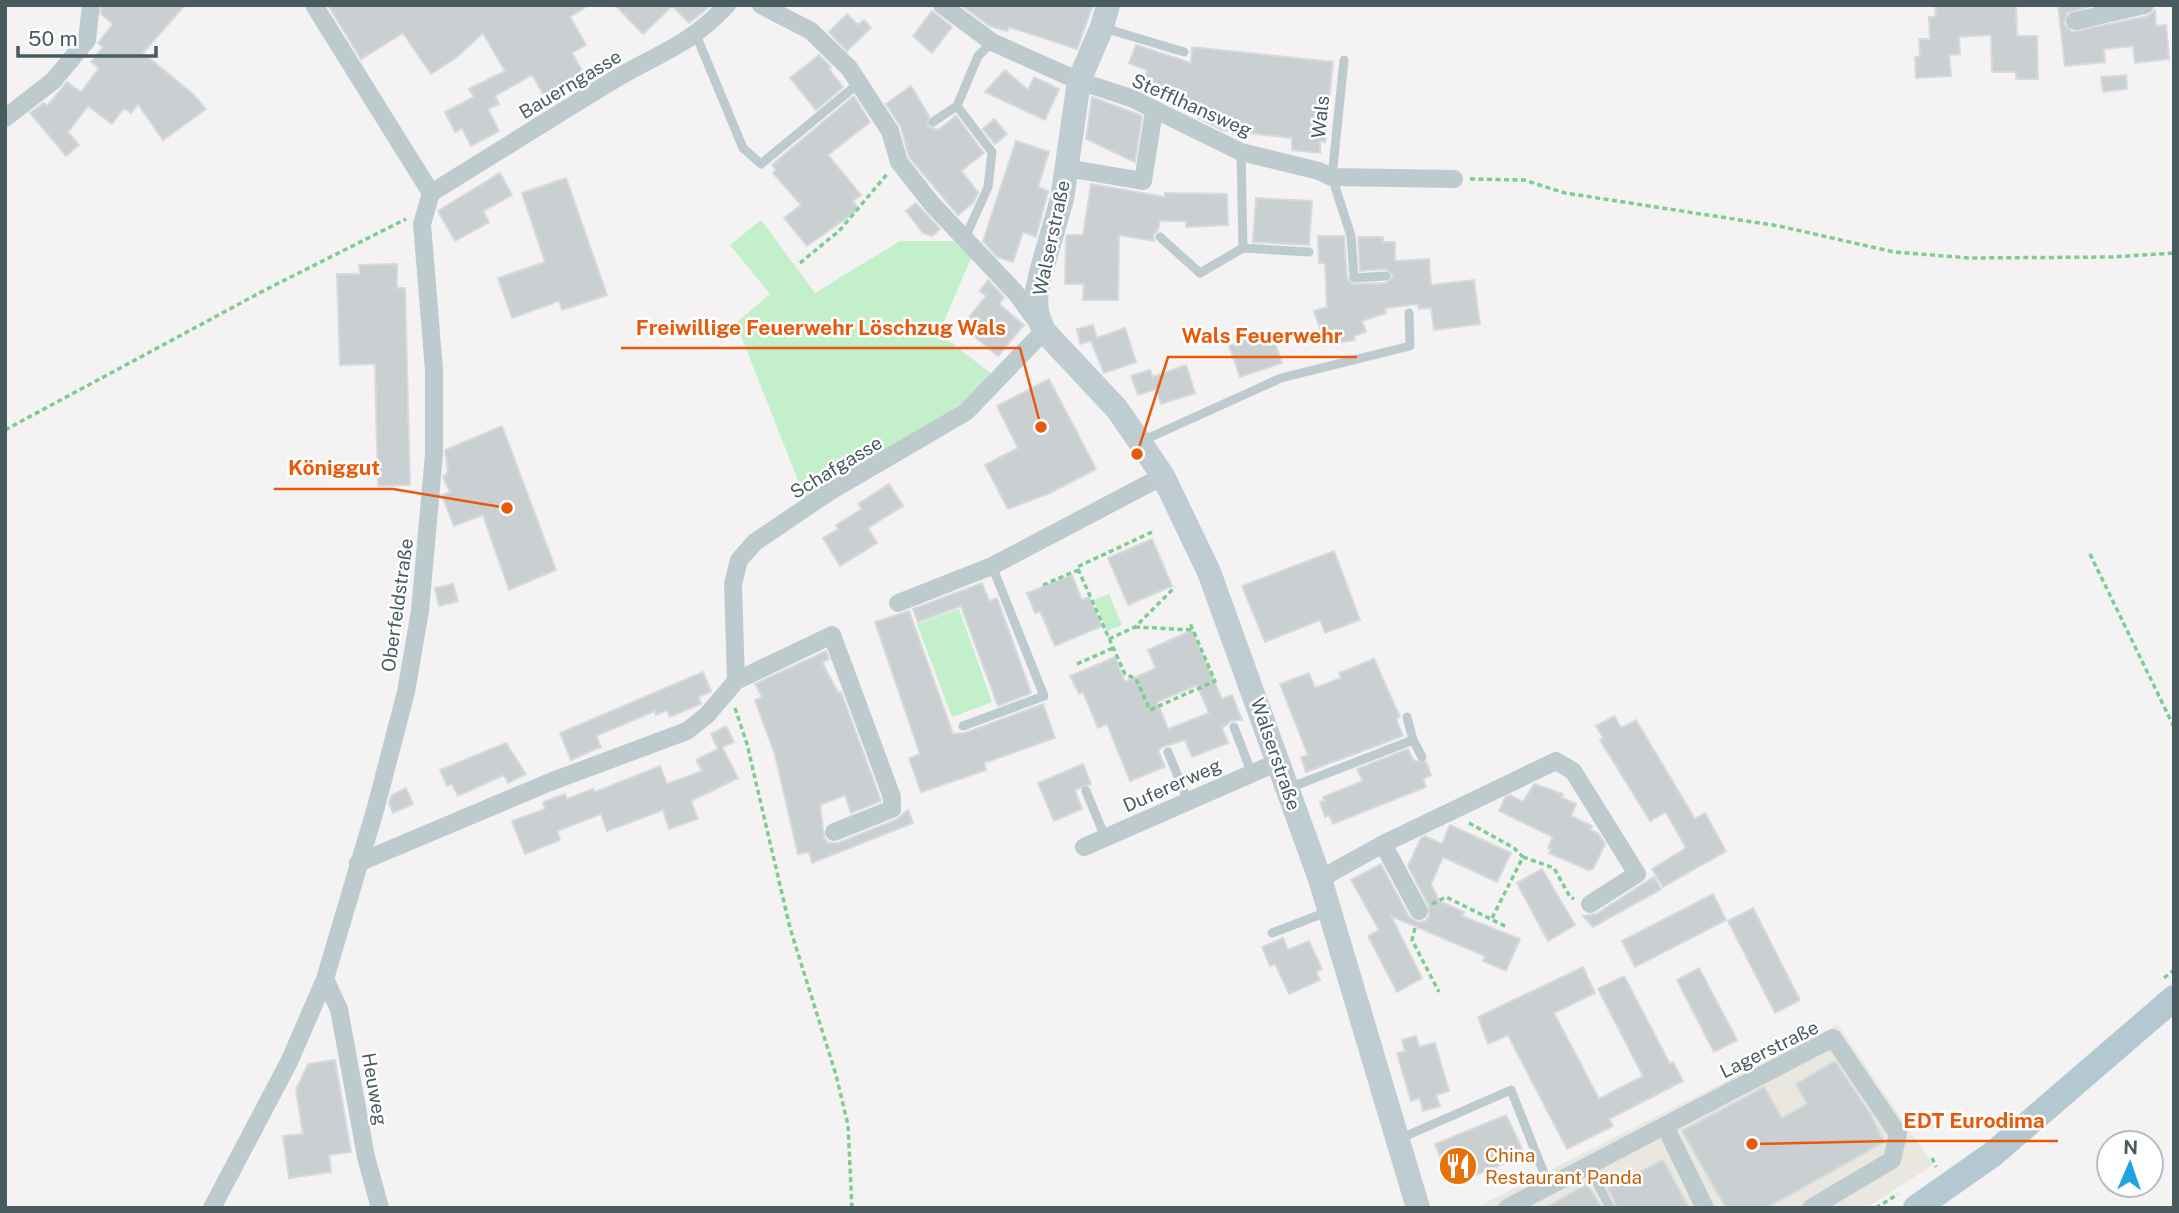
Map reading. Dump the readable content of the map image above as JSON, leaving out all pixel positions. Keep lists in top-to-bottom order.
{
  "streets": {
    "street": [
      "Bauerngasse",
      "Stefflhansweg",
      "Walserstraße",
      "Schafgasse",
      "Oberfeldstraße",
      "Dufererweg",
      "Lagerstraße",
      "Heuweg"
    ],
    "lane": ["Wals"]
  },
  "crossings": [
    ["Bauerngasse", "Oberfeldstraße"],
    ["Stefflhansweg", "Wals"],
    ["Stefflhansweg", "Walserstraße"],
    ["Walserstraße", "Schafgasse"],
    ["Walserstraße", "Dufererweg"],
    ["Oberfeldstraße", "Heuweg"]
  ],
  "places": {
    "other": [
      "Freiwillige Feuerwehr Löschzug Wals",
      "Wals Feuerwehr",
      "Königgut",
      "EDT Eurodima"
    ],
    "restaurant": ["China Restaurant Panda"]
  },
  "scale_bar": "50 m",
  "north": "top"
}
